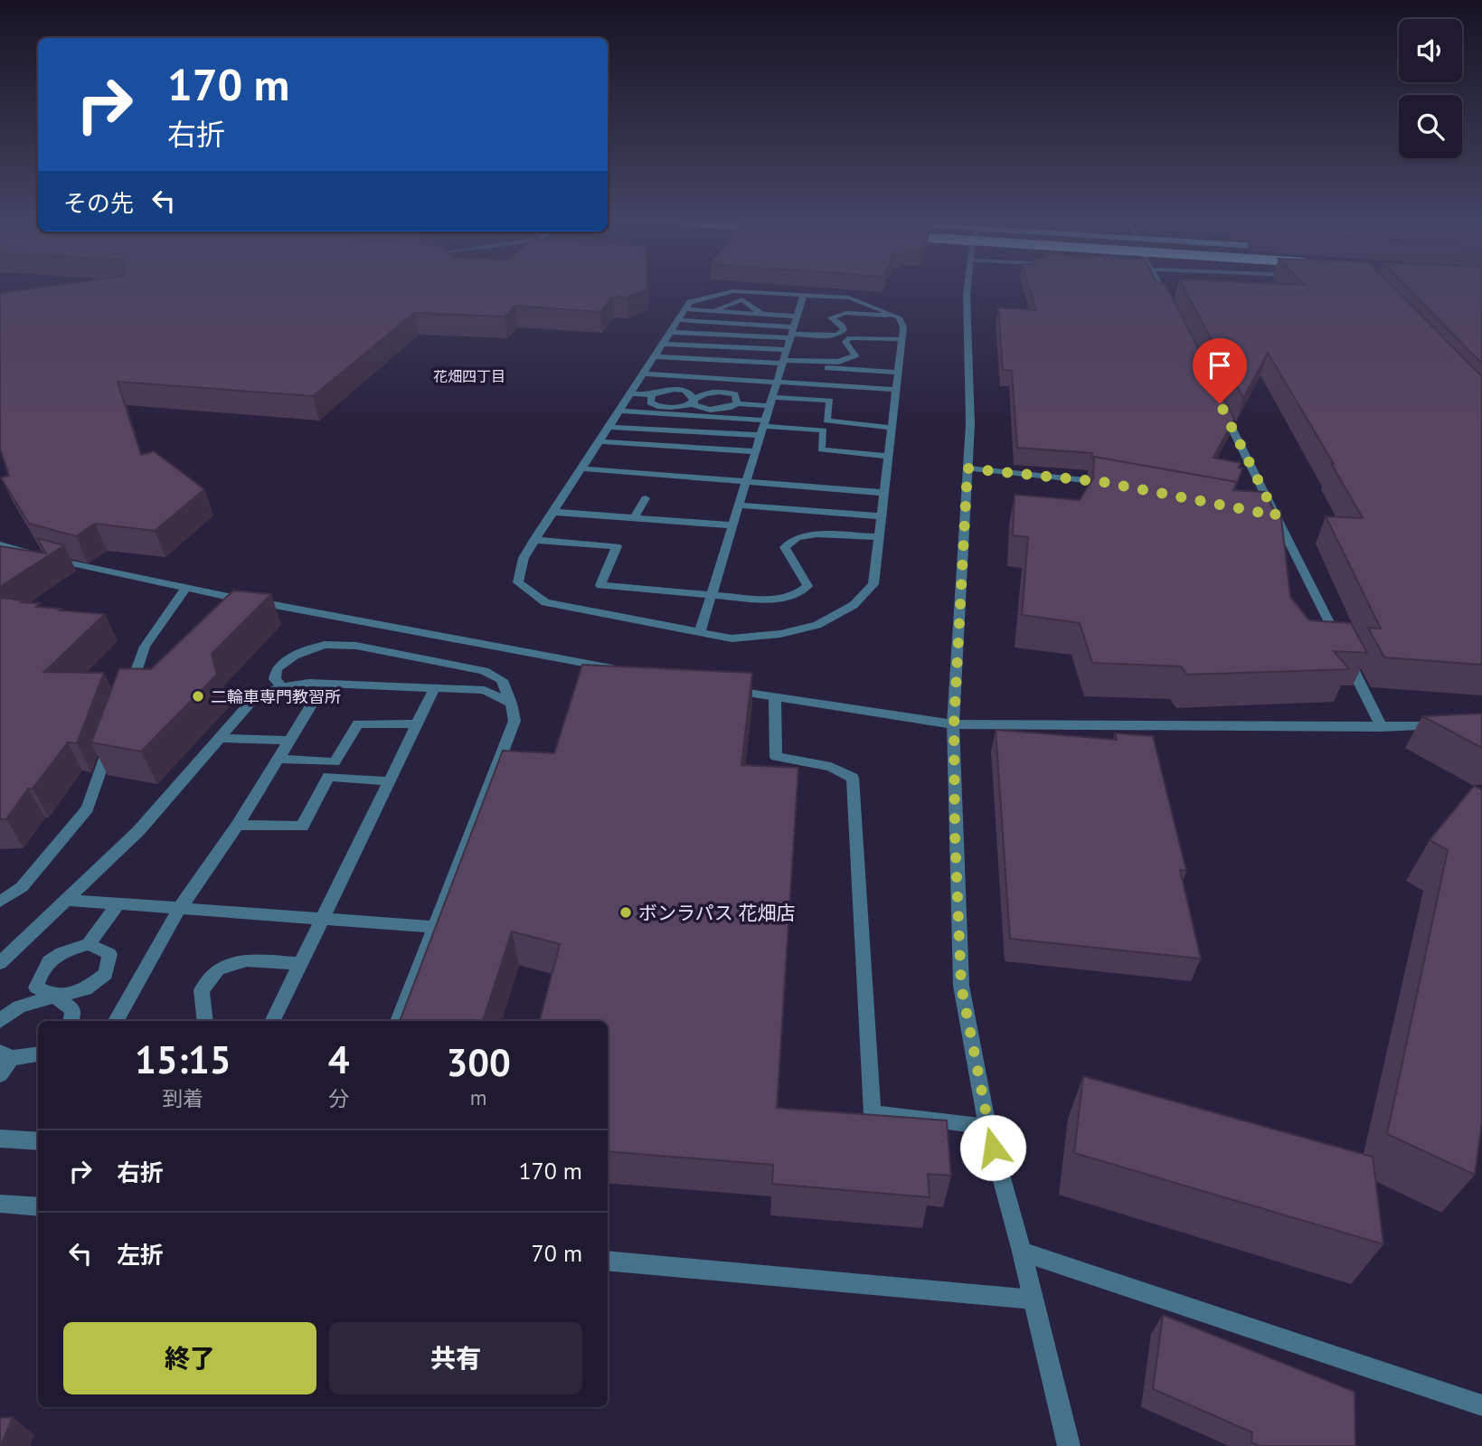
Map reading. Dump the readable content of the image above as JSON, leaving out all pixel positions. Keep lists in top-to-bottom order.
{
  "districts": ["花畑四丁目"],
  "places": ["二輪車専門教習所", "ボンラパス 花畑店"],
  "page": {
    "turn": ["170 m", "右折"],
    "then": "その先",
    "eta": [
      "15:15",
      "到着",
      "4",
      "分",
      "300",
      "m"
    ],
    "list": [
      {
        "name": "右折",
        "value": "170 m"
      },
      {
        "name": "左折",
        "value": "70 m"
      }
    ],
    "buttons": ["終了", "共有"]
  }
}
